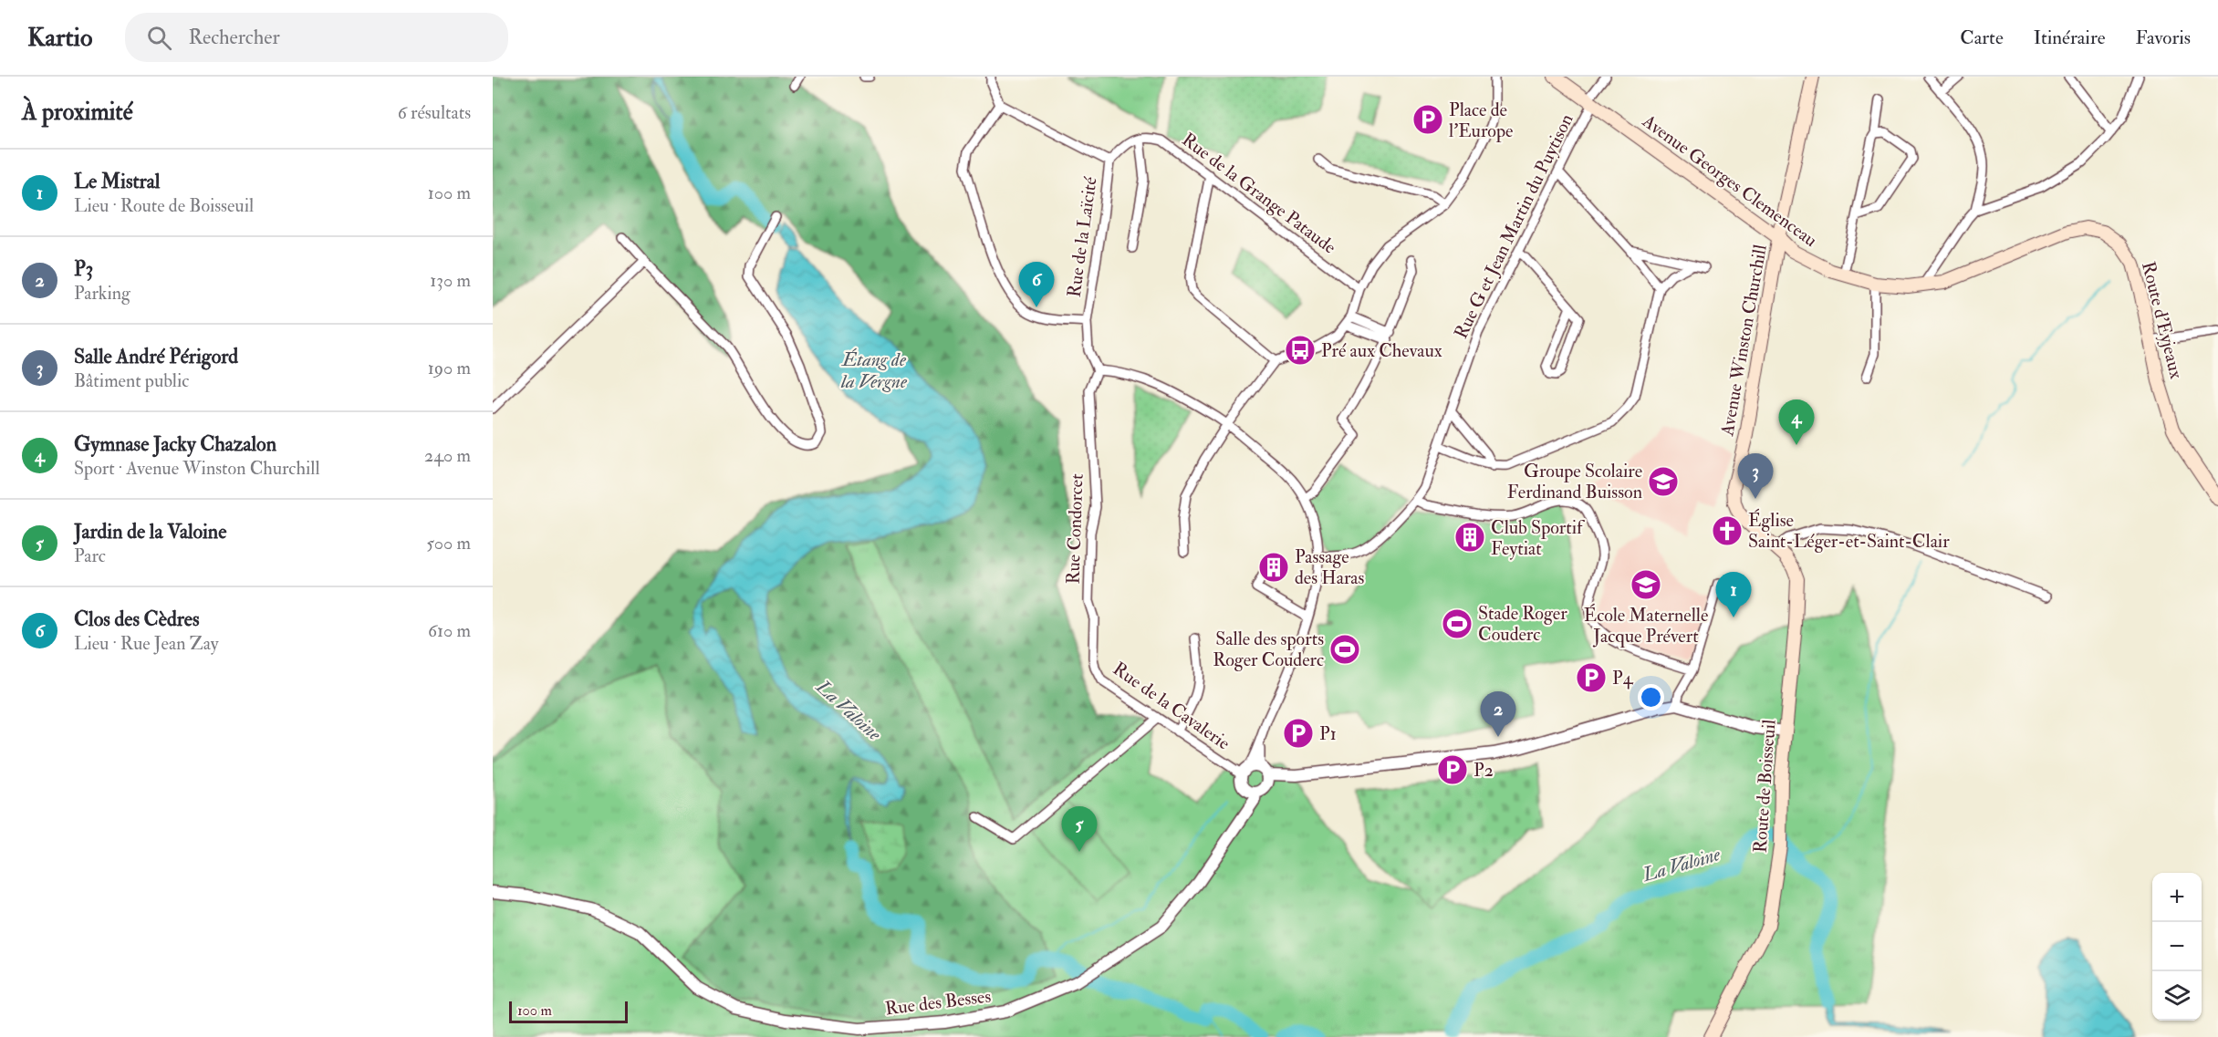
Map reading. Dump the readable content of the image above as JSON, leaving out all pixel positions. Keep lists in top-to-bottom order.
{
  "streets": {
    "main road": [
      "Avenue Georges Clemenceau",
      "Route d'Eyjeaux",
      "Avenue Winston Churchill",
      "Route de Boisseuil"
    ],
    "street": [
      "Rue de la Grange Pataude",
      "Rue G et Jean Martin du Puytison",
      "Rue de la Laïcité",
      "Rue Condorcet",
      "Rue de la Cavalerie",
      "Rue des Besses"
    ]
  },
  "crossings": [
    ["Avenue Georges Clemenceau", "Rue G et Jean Martin du Puytison"],
    ["Avenue Georges Clemenceau", "Route d'Eyjeaux"],
    ["Avenue Georges Clemenceau", "Avenue Winston Churchill"],
    ["Rue de la Laïcité", "Rue Condorcet"],
    ["Avenue Winston Churchill", "Route de Boisseuil"],
    ["Rue Condorcet", "Rue de la Cavalerie"],
    ["Rue de la Cavalerie", "Rue des Besses"]
  ],
  "water": ["Étang de la Vergne", "La Valoine"],
  "places": {
    "parking": [
      "Place de l'Europe",
      "P4",
      "P1",
      "P2"
    ],
    "bus stop": ["Pré aux Chevaux"],
    "school or university": ["Groupe Scolaire Ferdinand Buisson", "École Maternelle Jacque Prévert"],
    "church": ["Église Saint-Léger-et-Saint-Clair"],
    "building": ["Club Sportif Feytiat", "Passage des Haras"],
    "sports": ["Stade Roger Couderc", "Salle des sports Roger Couderc"]
  },
  "scale_bar": "100 m",
  "page": {
    "header": "Kartio",
    "search": "Rechercher",
    "nav": ["Carte", "Itinéraire", "Favoris"],
    "heading": ["À proximité", "6 résultats"],
    "list": [
      {
        "mark": "1",
        "name": "Le Mistral",
        "note": "Lieu · Route de Boisseuil",
        "value": "100 m"
      },
      {
        "mark": "2",
        "name": "P3",
        "note": "Parking",
        "value": "130 m"
      },
      {
        "mark": "3",
        "name": "Salle André Périgord",
        "note": "Bâtiment public",
        "value": "190 m"
      },
      {
        "mark": "4",
        "name": "Gymnase Jacky Chazalon",
        "note": "Sport · Avenue Winston Churchill",
        "value": "240 m"
      },
      {
        "mark": "5",
        "name": "Jardin de la Valoine",
        "note": "Parc",
        "value": "500 m"
      },
      {
        "mark": "6",
        "name": "Clos des Cèdres",
        "note": "Lieu · Rue Jean Zay",
        "value": "610 m"
      }
    ],
    "pins": [
      "6",
      "4",
      "3",
      "1",
      "2",
      "5"
    ],
    "map_buttons": ["+", "−"],
    "scale": "100 m"
  }
}
